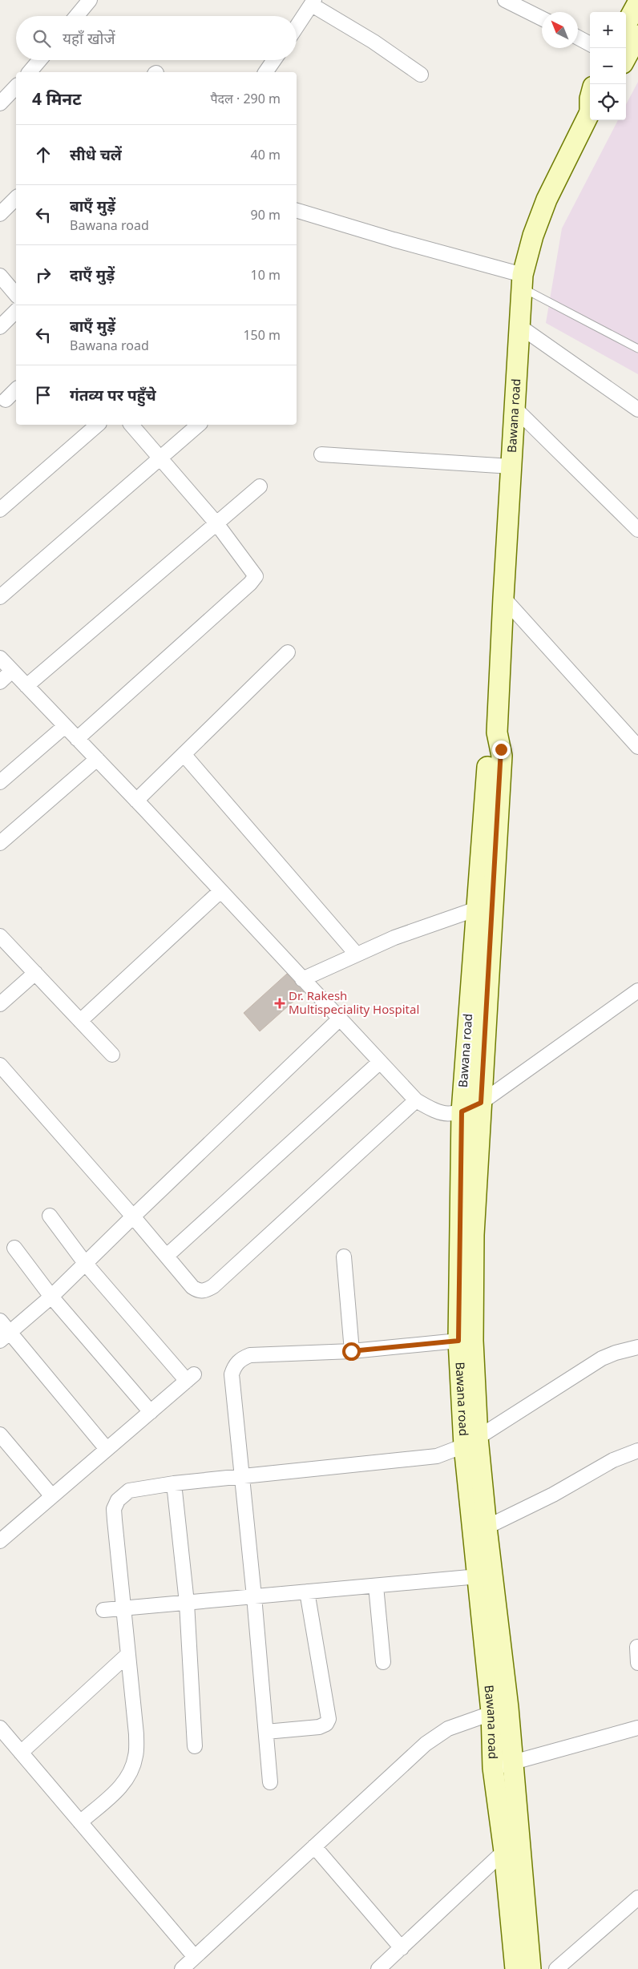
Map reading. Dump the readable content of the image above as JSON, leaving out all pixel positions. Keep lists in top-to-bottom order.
{
  "streets": {
    "street": ["Bawana road"]
  },
  "places": {
    "health": ["Dr. Rakesh Multispeciality Hospital"]
  },
  "north": "top left",
  "page": {
    "map_buttons": ["+", "−"],
    "search": "यहाँ खोजें",
    "heading": ["4 मिनट", "पैदल · 290 m"],
    "list": [
      ["सीधे चलें", "40 m"],
      ["बाएँ मुड़ें", "Bawana road", "90 m"],
      ["दाएँ मुड़ें", "10 m"],
      ["बाएँ मुड़ें", "Bawana road", "150 m"],
      "गंतव्य पर पहुँचे"
    ]
  }
}
